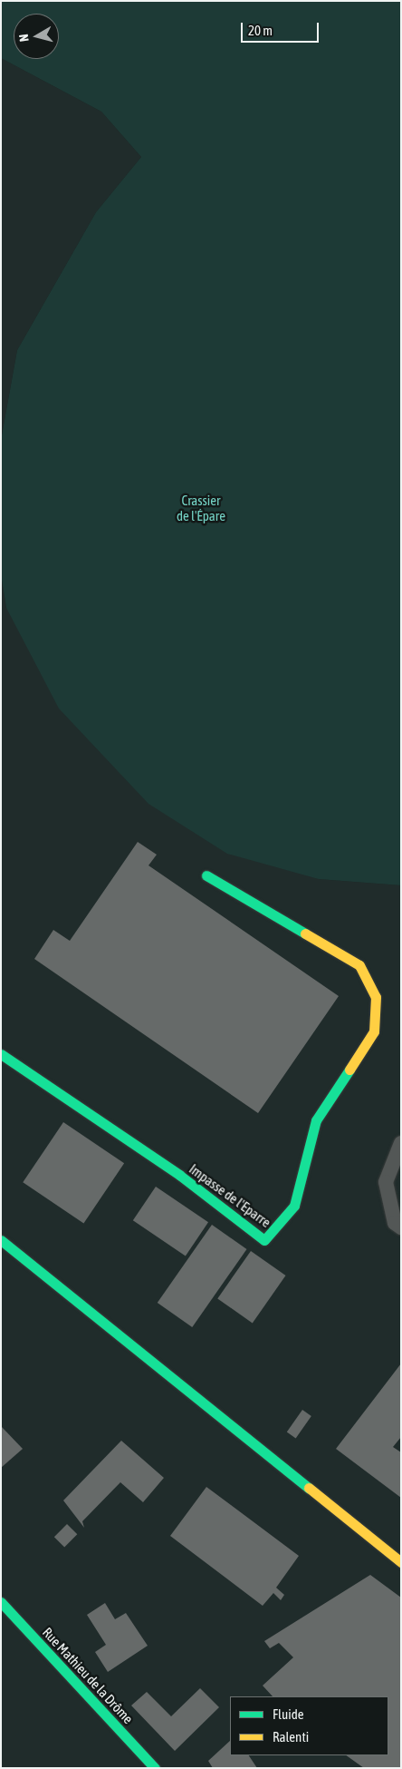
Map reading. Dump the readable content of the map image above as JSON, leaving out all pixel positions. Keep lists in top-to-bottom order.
{
  "streets": {
    "street": ["Impasse de l'Eparre", "Rue Mathieu de la Drôme"]
  },
  "parks": ["Crassier de l'Épare"],
  "legend": ["Fluide", "Ralenti"],
  "scale_bar": "20 m",
  "north": "left"
}
